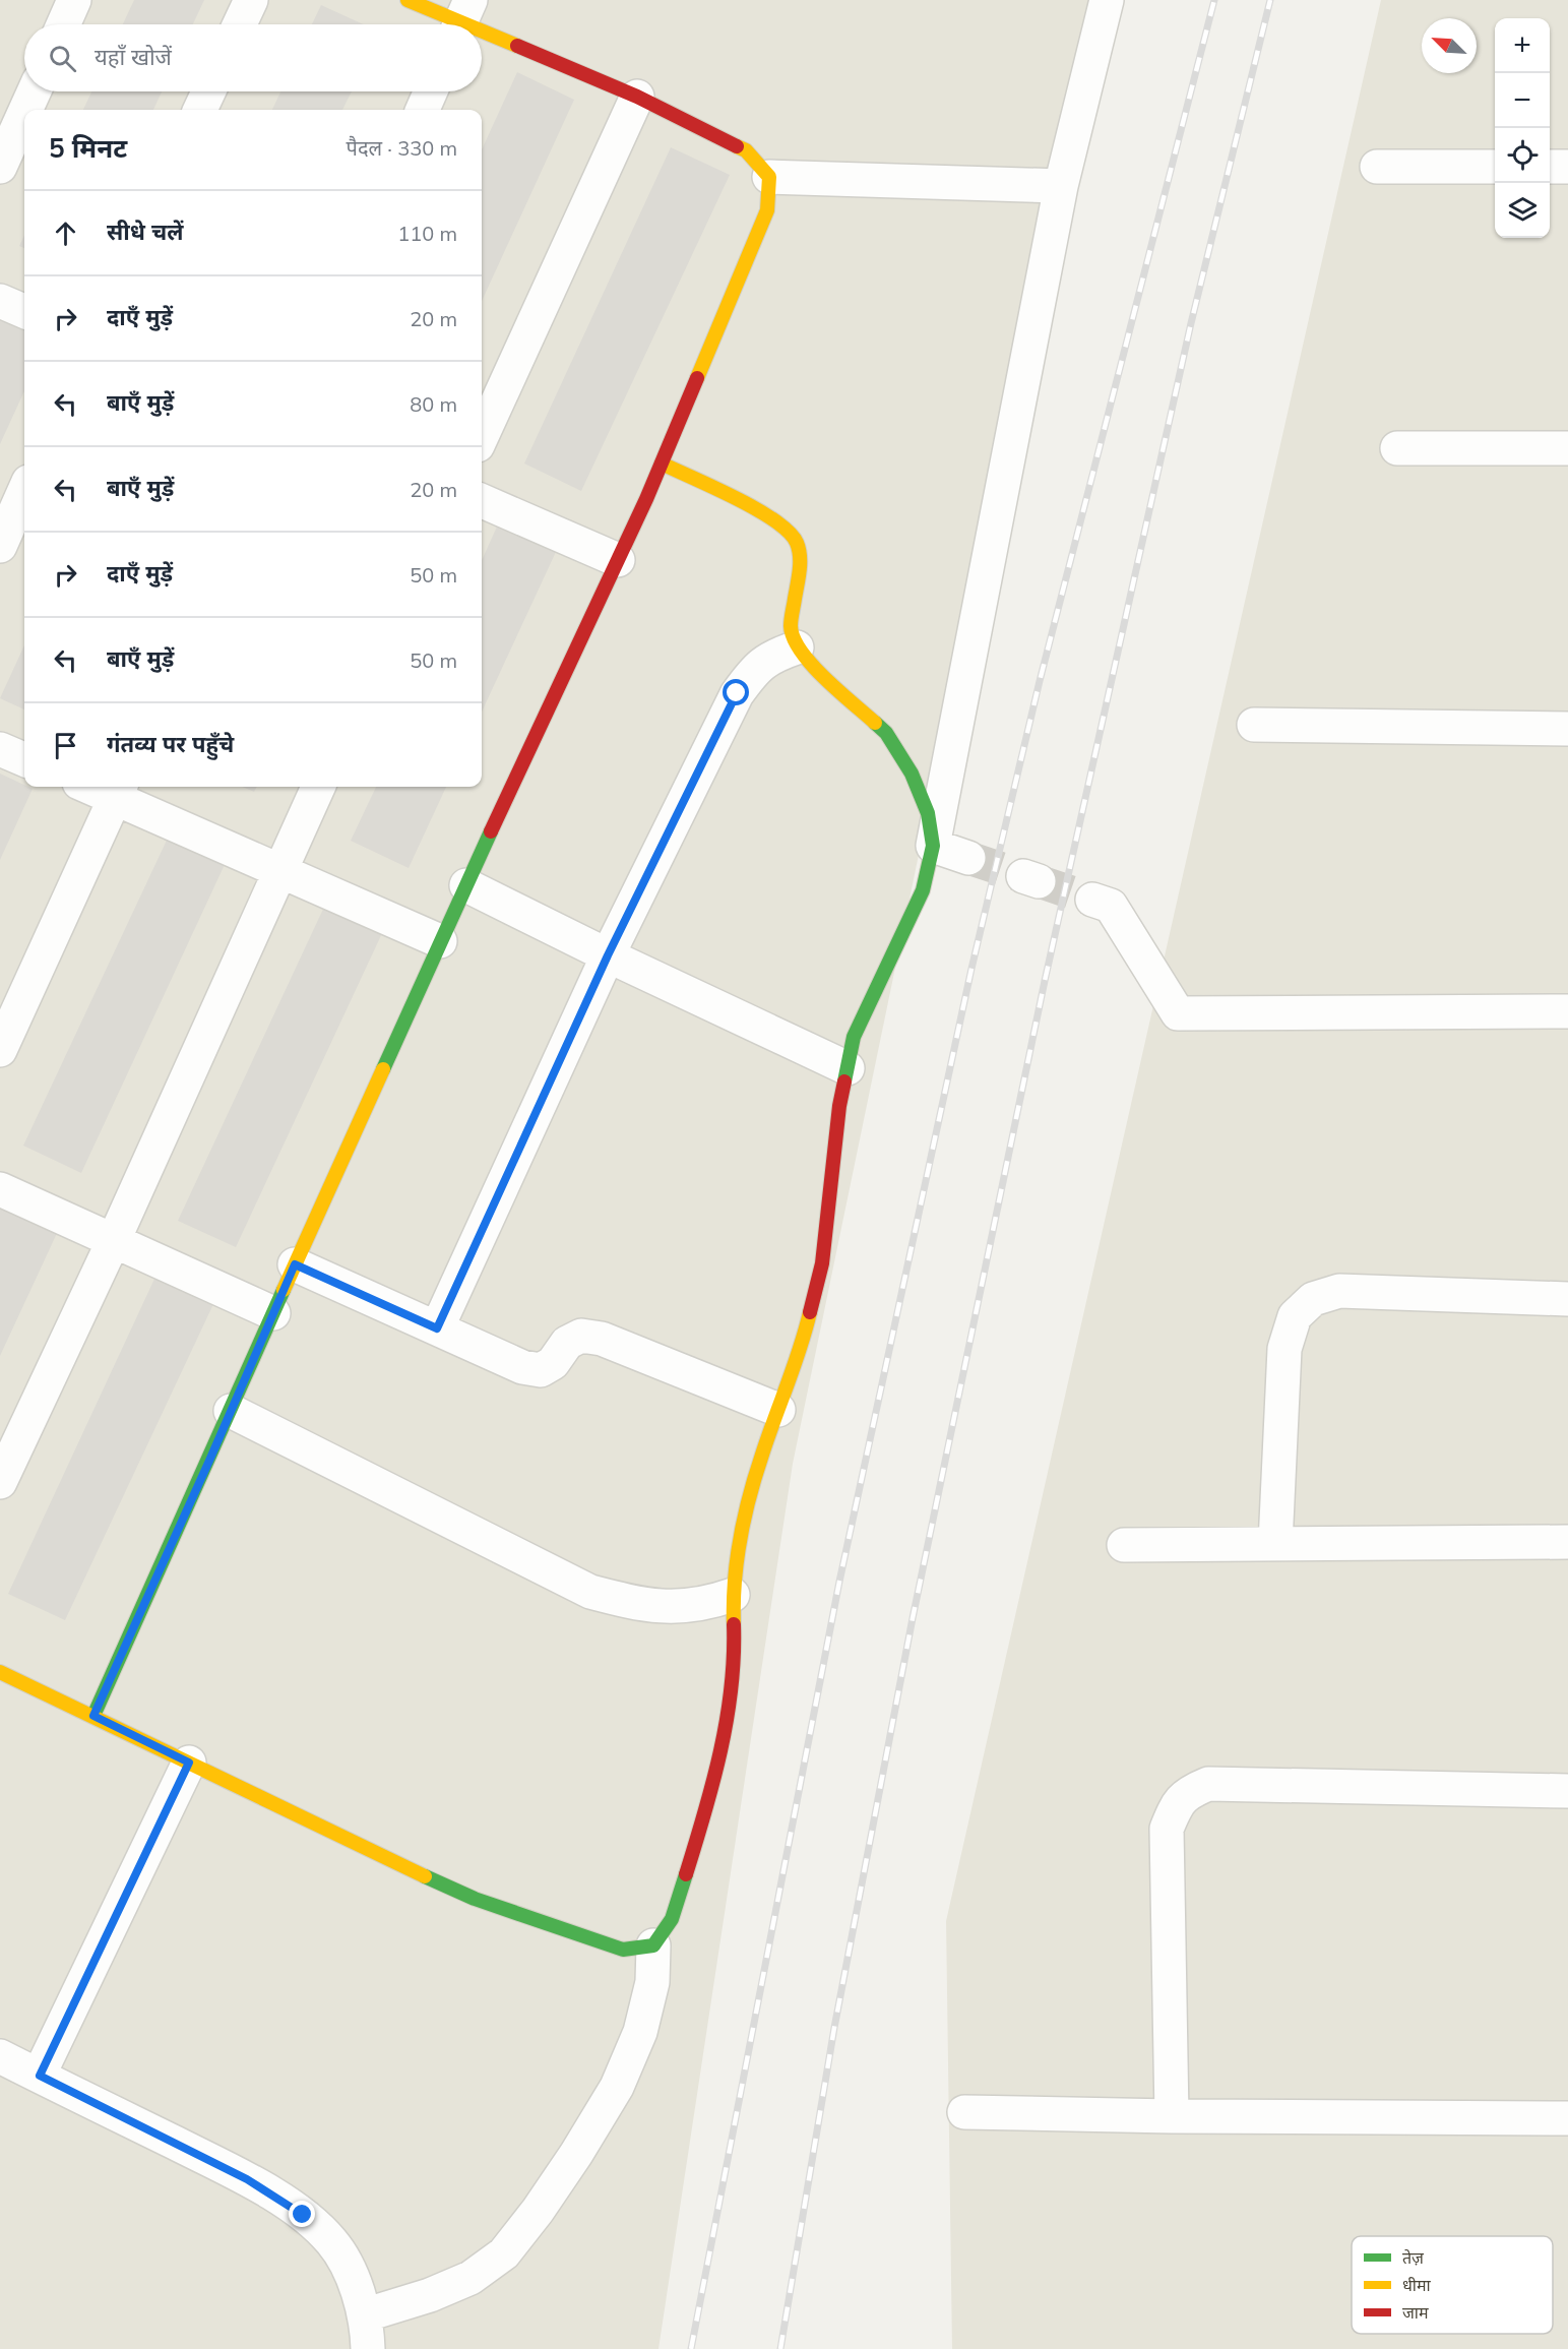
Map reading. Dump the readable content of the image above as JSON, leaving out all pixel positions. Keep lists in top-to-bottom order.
{
  "legend": ["तेज़", "धीमा", "जाम"],
  "north": "top left",
  "page": {
    "map_buttons": ["+", "−"],
    "search": "यहाँ खोजें",
    "heading": ["5 मिनट", "पैदल · 330 m"],
    "list": [
      ["सीधे चलें", "110 m"],
      ["दाएँ मुड़ें", "20 m"],
      ["बाएँ मुड़ें", "80 m"],
      ["बाएँ मुड़ें", "20 m"],
      ["दाएँ मुड़ें", "50 m"],
      ["बाएँ मुड़ें", "50 m"],
      "गंतव्य पर पहुँचे"
    ]
  }
}
